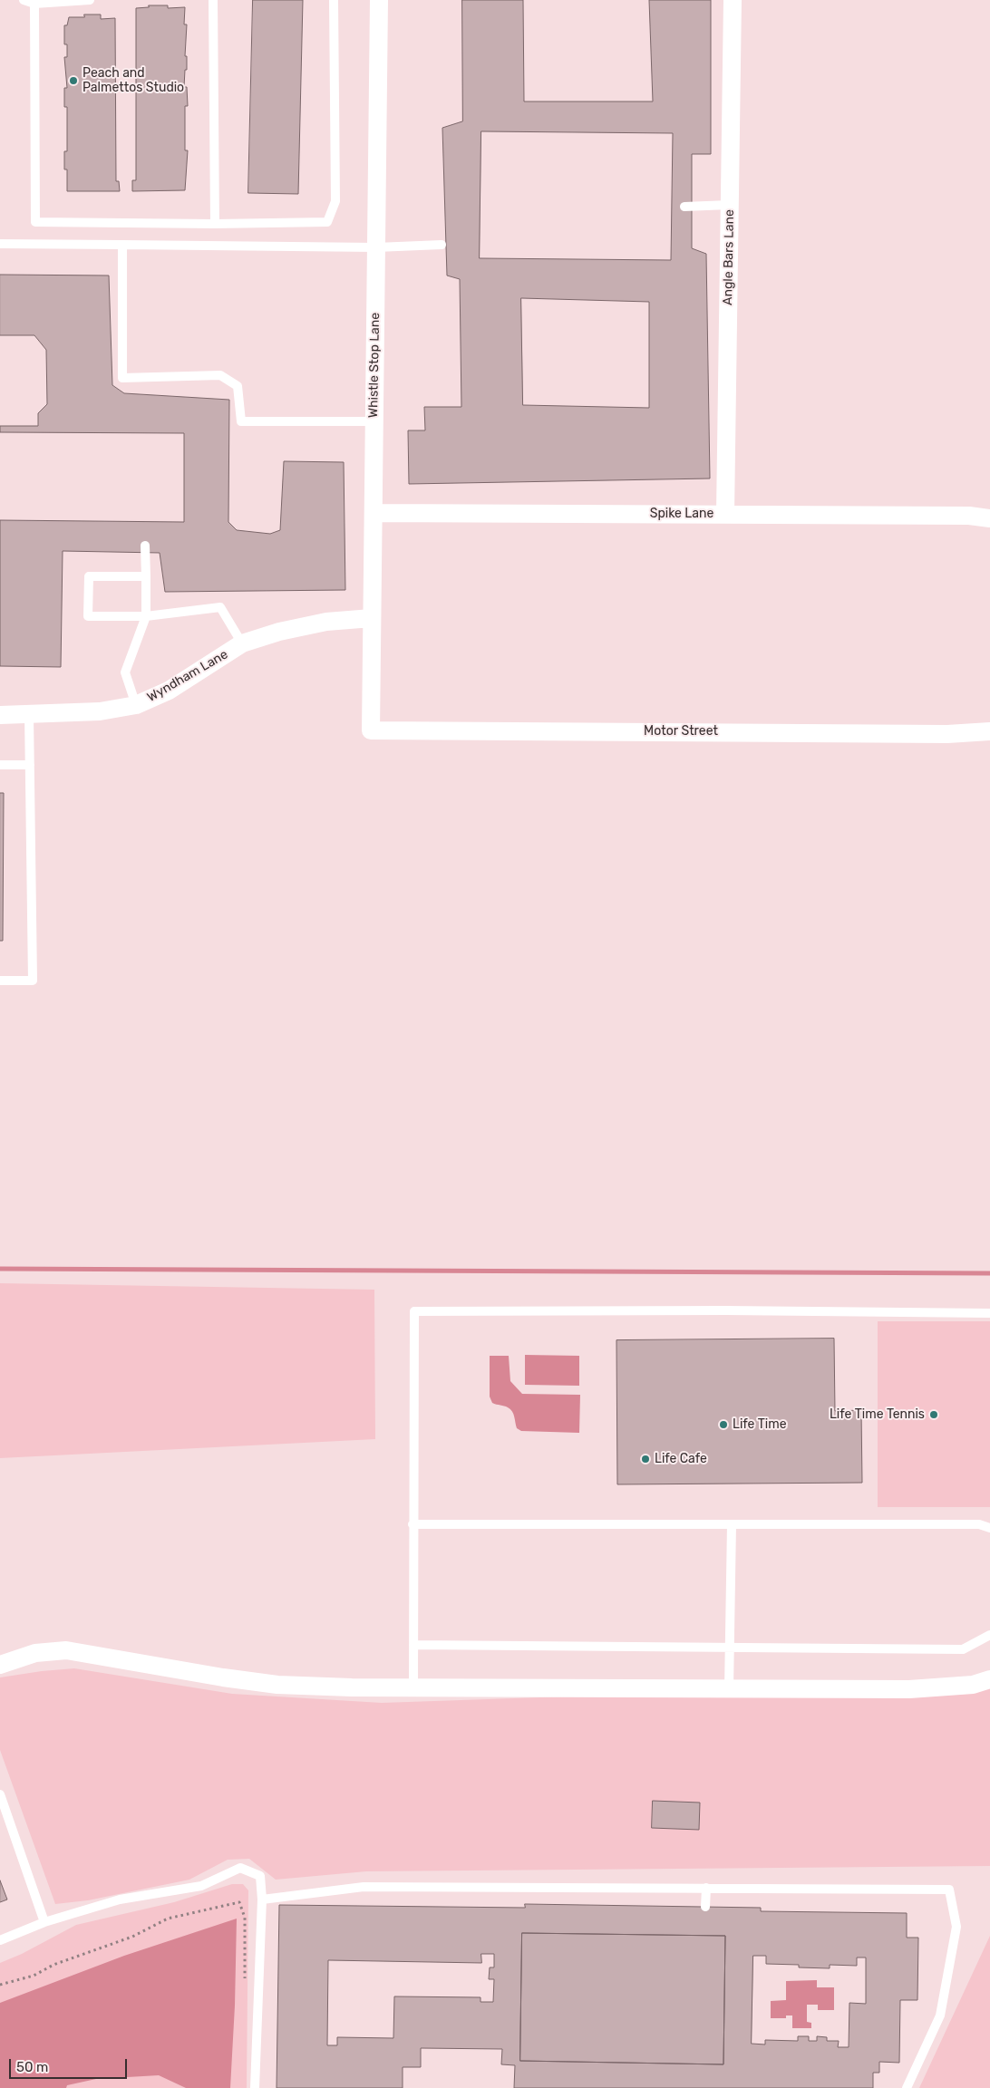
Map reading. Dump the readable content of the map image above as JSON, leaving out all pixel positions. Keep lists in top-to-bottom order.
{
  "streets": {
    "street": [
      "Angle Bars Lane",
      "Whistle Stop Lane",
      "Spike Lane",
      "Wyndham Lane",
      "Motor Street"
    ]
  },
  "crossings": [
    ["Angle Bars Lane", "Spike Lane"],
    ["Whistle Stop Lane", "Spike Lane"],
    ["Whistle Stop Lane", "Wyndham Lane"],
    ["Whistle Stop Lane", "Motor Street"]
  ],
  "places": [
    "Peach and Palmettos Studio",
    "Life Time Tennis",
    "Life Time",
    "Life Cafe"
  ],
  "scale_bar": "50 m"
}
